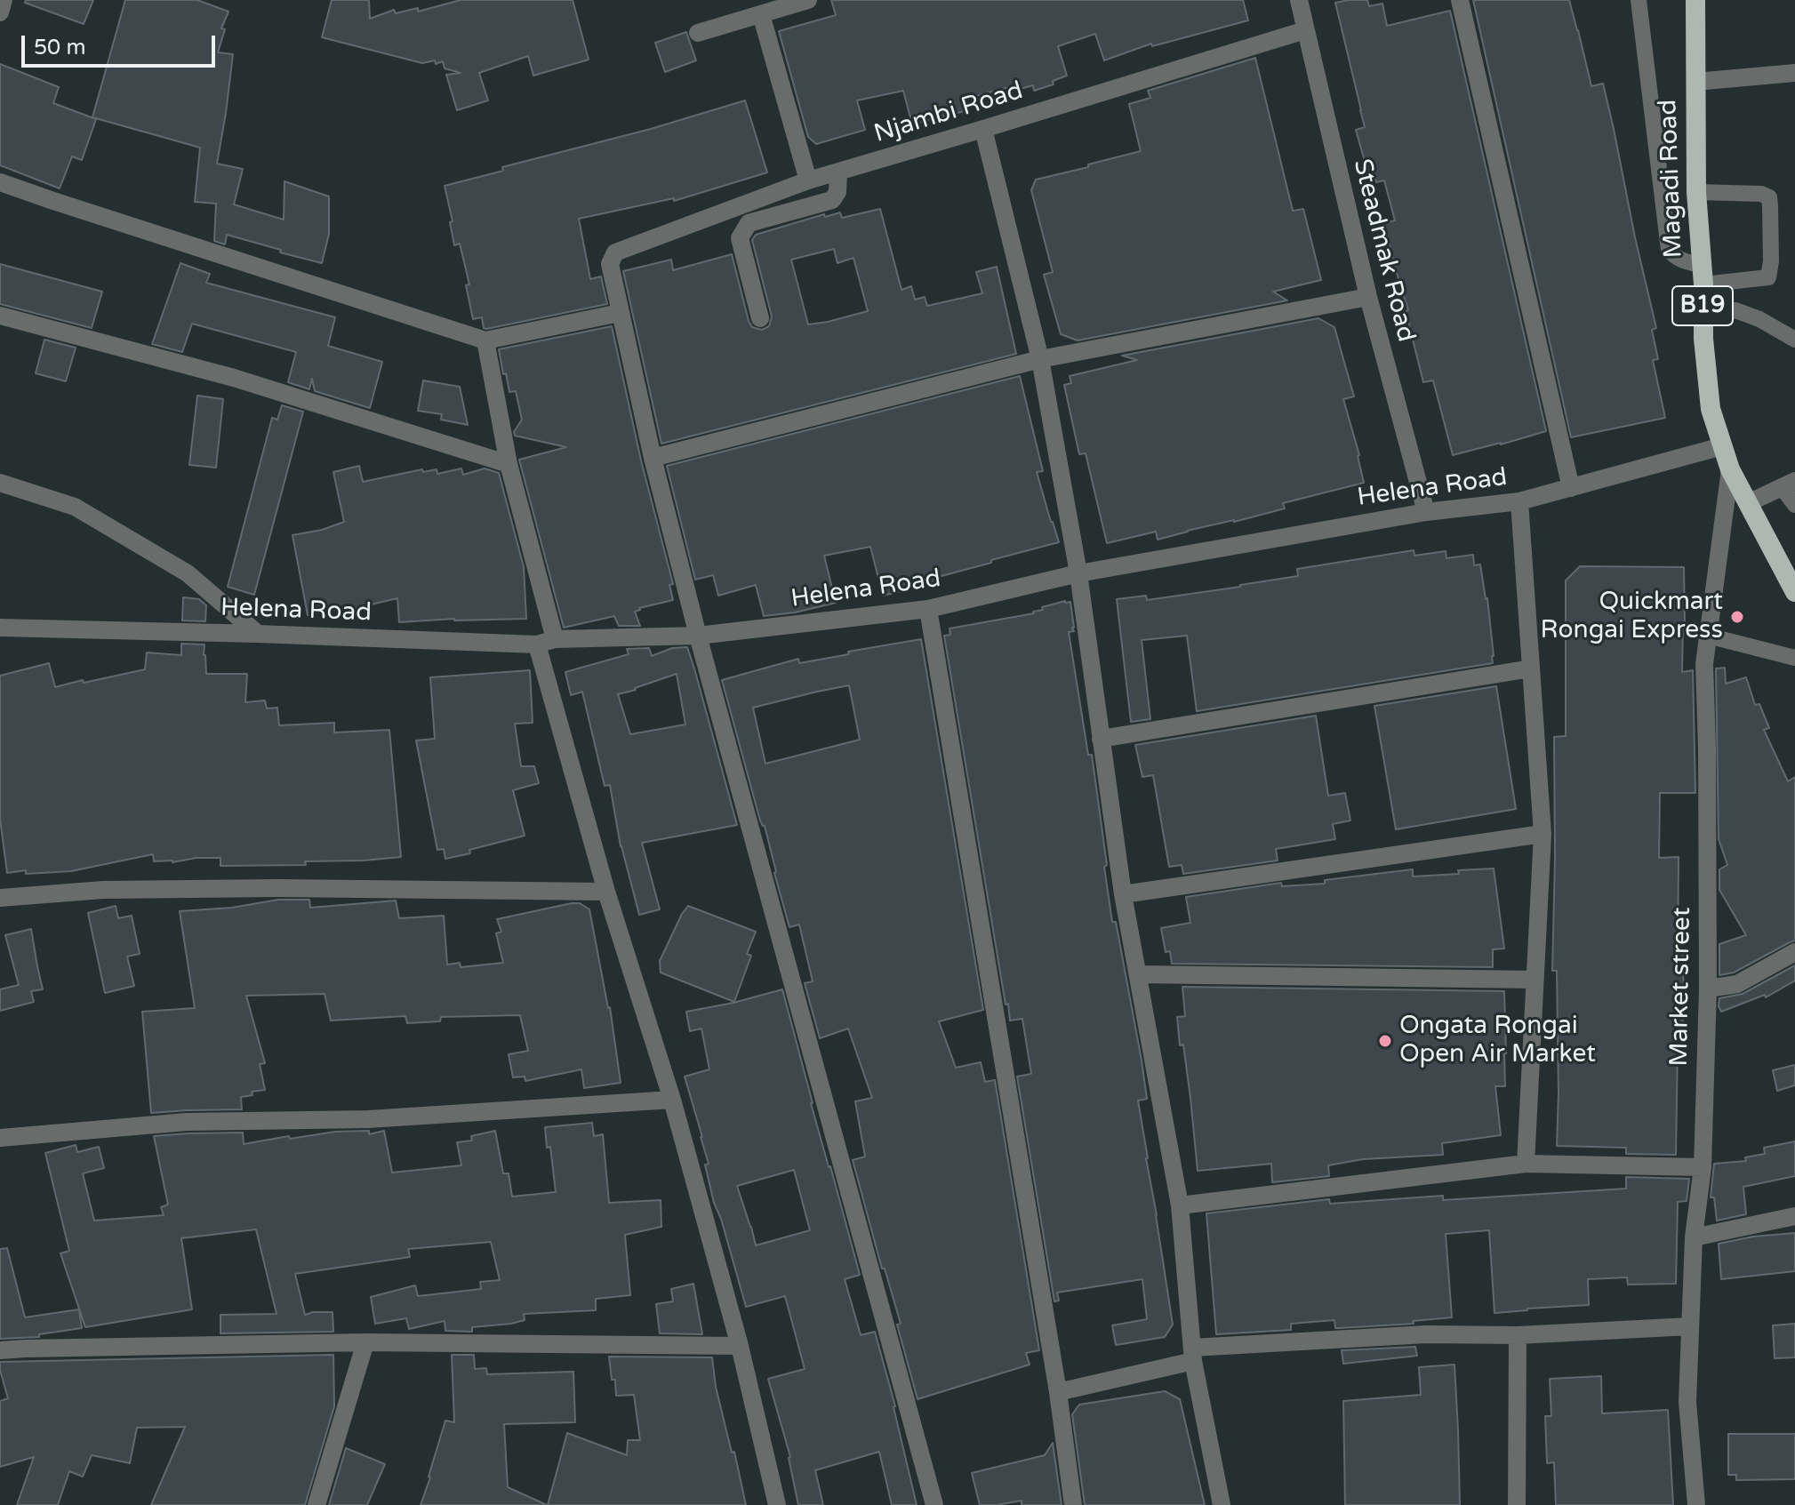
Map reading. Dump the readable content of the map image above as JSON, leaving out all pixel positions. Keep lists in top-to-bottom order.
{
  "streets": {
    "highway": ["Magadi Road", "B19"],
    "street": [
      "Njambi Road",
      "Steadmak Road",
      "Helena Road",
      "Market street"
    ]
  },
  "crossings": [
    ["Njambi Road", "Steadmak Road"],
    ["Magadi Road", "Helena Road"],
    ["Magadi Road", "Market street"],
    ["Steadmak Road", "Helena Road"]
  ],
  "places": ["Quickmart Rongai Express", "Ongata Rongai Open Air Market"],
  "scale_bar": "50 m"
}
